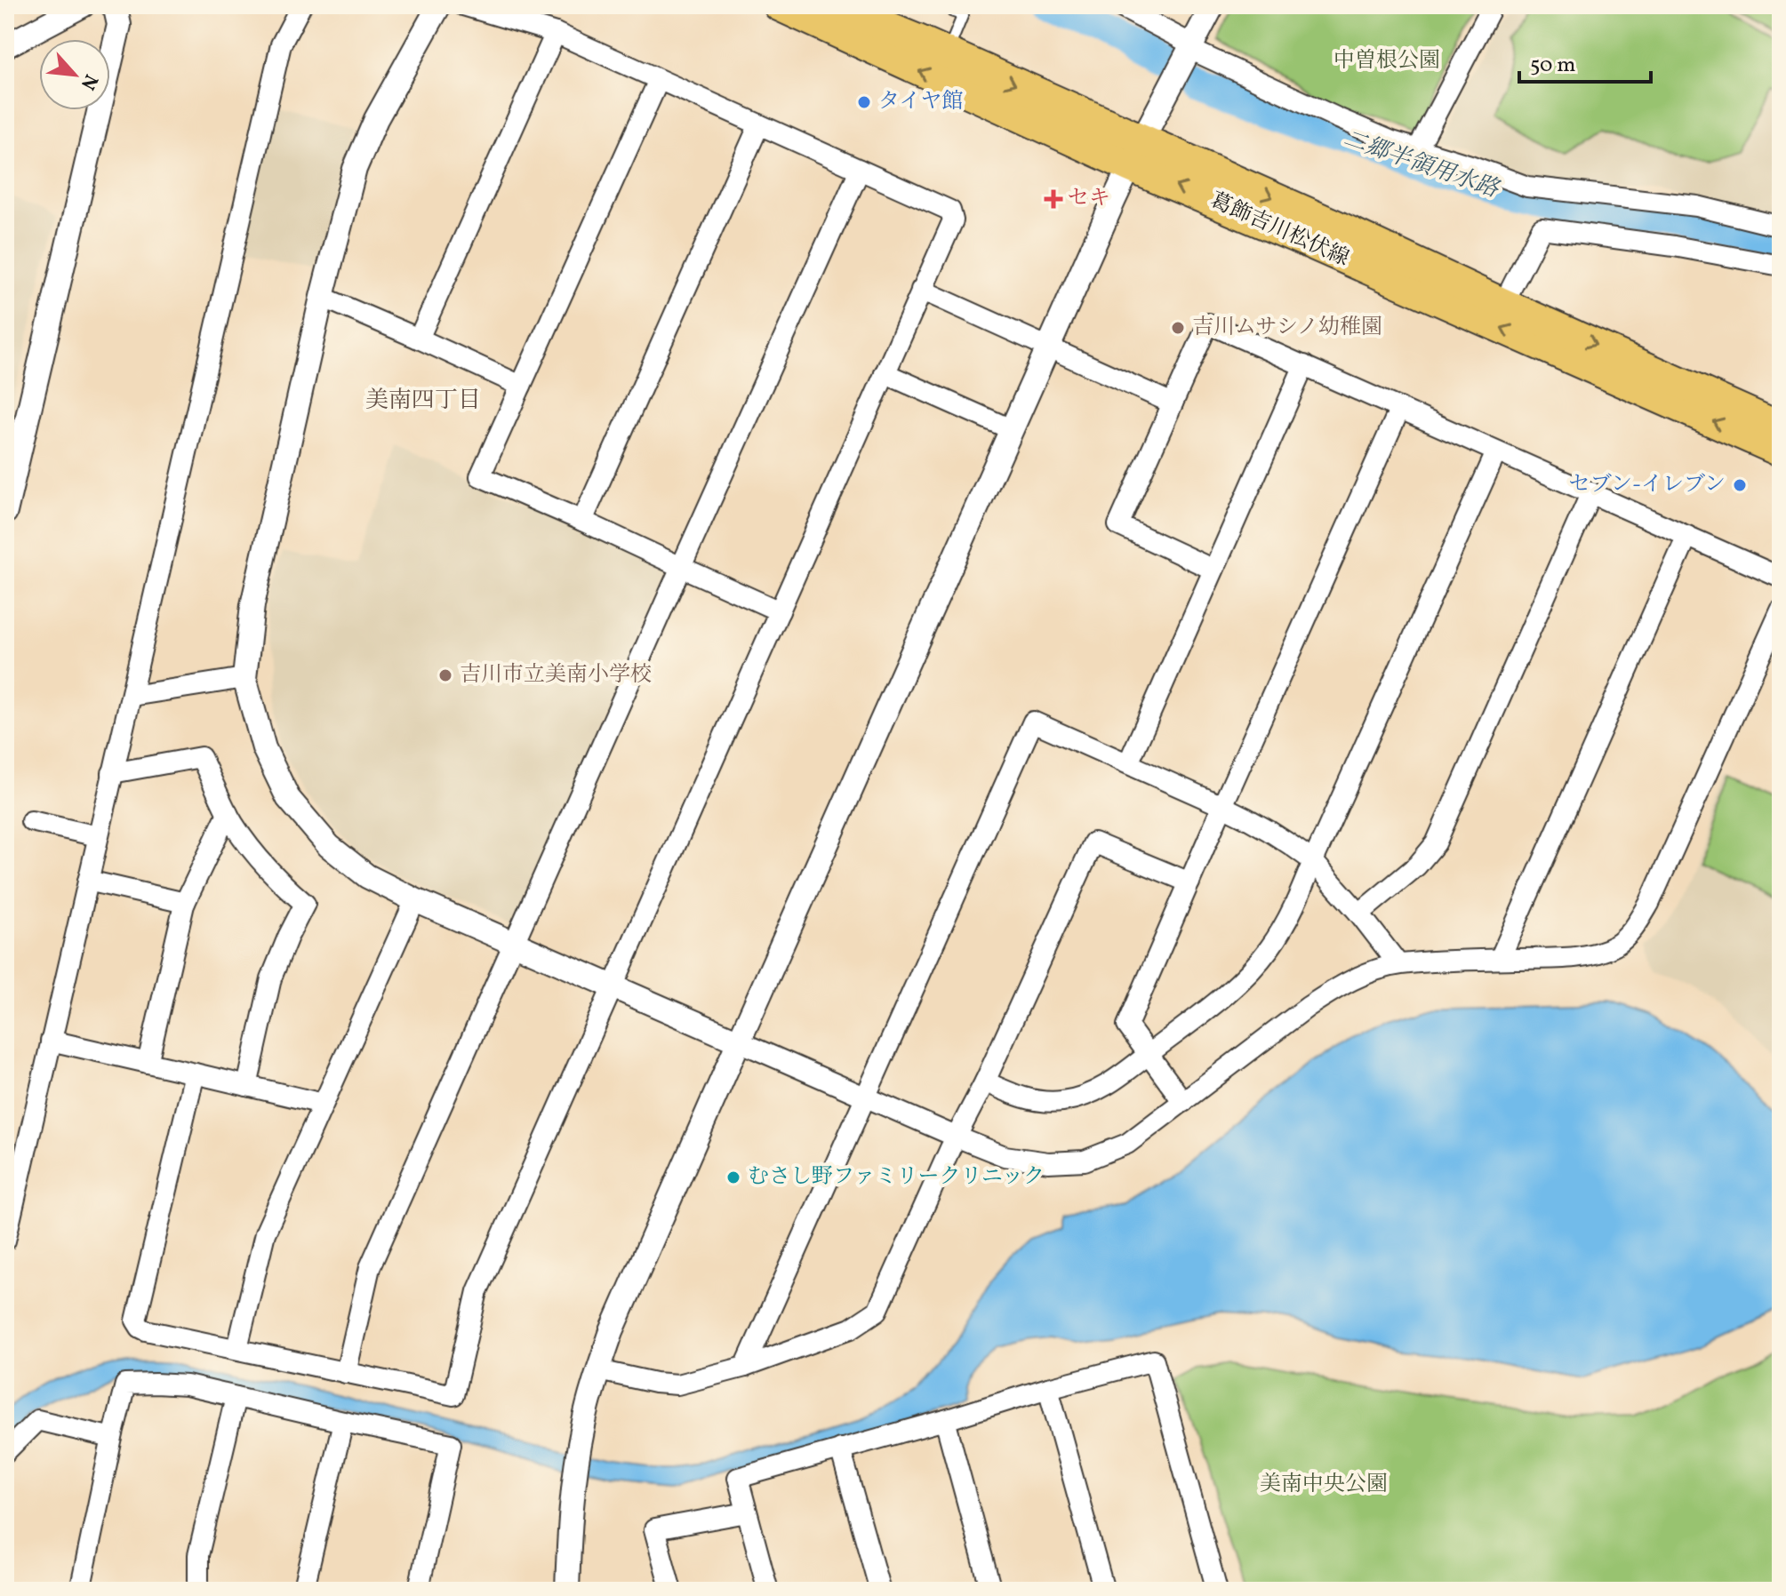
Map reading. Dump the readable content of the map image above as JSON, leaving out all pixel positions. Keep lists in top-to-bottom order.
{
  "streets": {
    "main road": ["葛飾吉川松伏線"]
  },
  "districts": ["美南四丁目"],
  "water": ["二郷半領用水路"],
  "parks": ["中曽根公園", "美南中央公園"],
  "places": {
    "other": [
      "タイヤ館",
      "吉川ムサシノ幼稚園",
      "セブン-イレブン",
      "吉川市立美南小学校",
      "むさし野ファミリークリニック"
    ],
    "health": ["セキ"]
  },
  "scale_bar": "50 m",
  "north": "bottom right"
}
